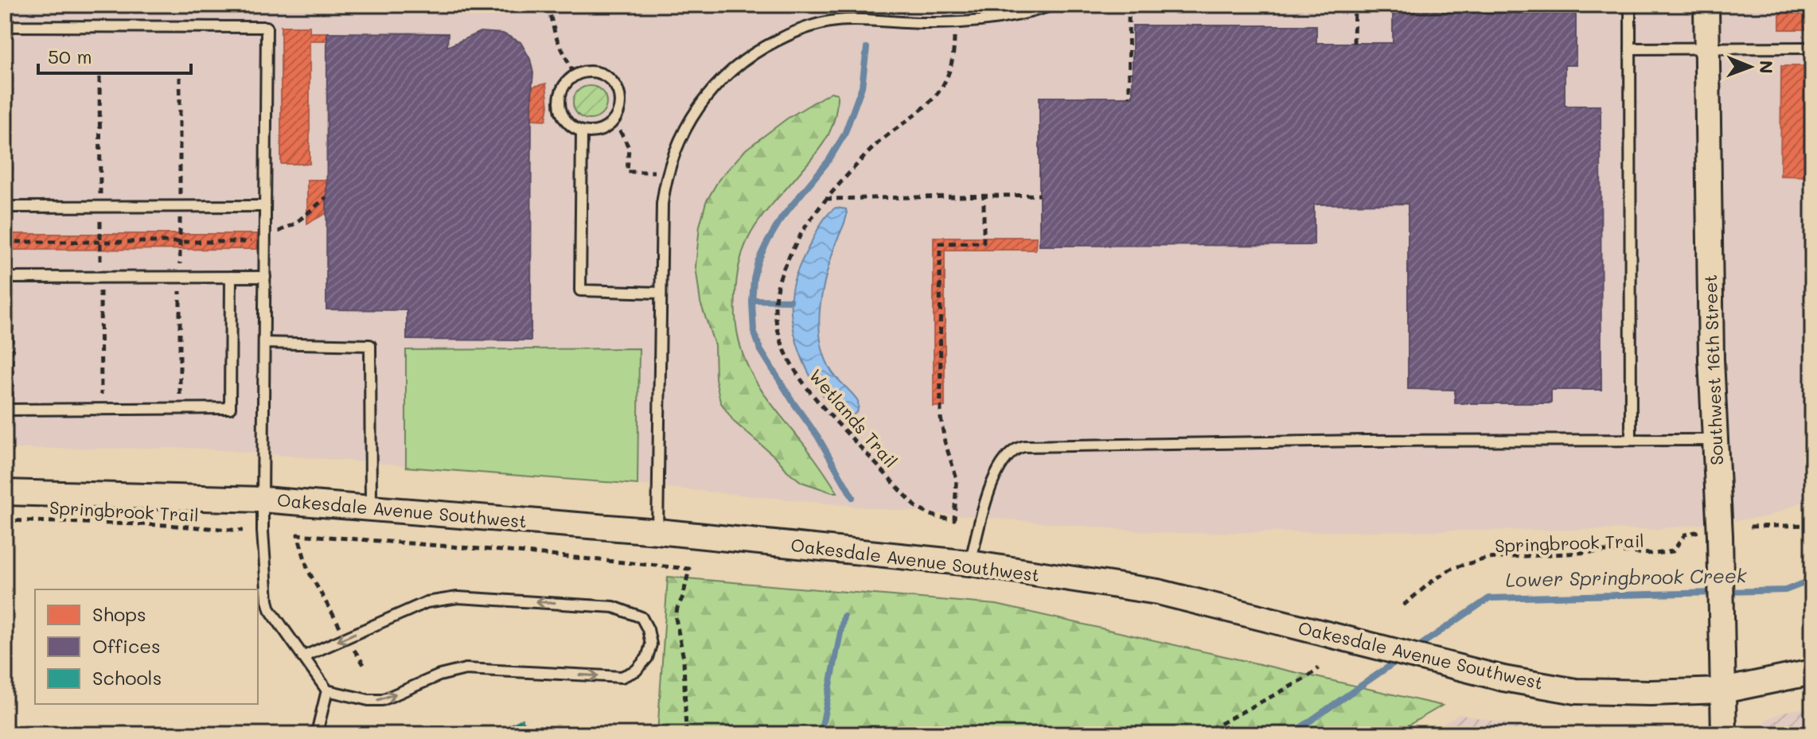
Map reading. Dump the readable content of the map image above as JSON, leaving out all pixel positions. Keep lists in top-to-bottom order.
{
  "streets": {
    "street": ["Southwest 16th Street", "Oakesdale Avenue Southwest"],
    "path": ["Wetlands Trail", "Springbrook Trail"]
  },
  "crossings": [
    ["Southwest 16th Street", "Oakesdale Avenue Southwest"],
    ["Southwest 16th Street", "Springbrook Trail"]
  ],
  "water": ["Lower Springbrook Creek"],
  "legend": ["Shops", "Offices", "Schools"],
  "scale_bar": "50 m",
  "north": "right"
}
